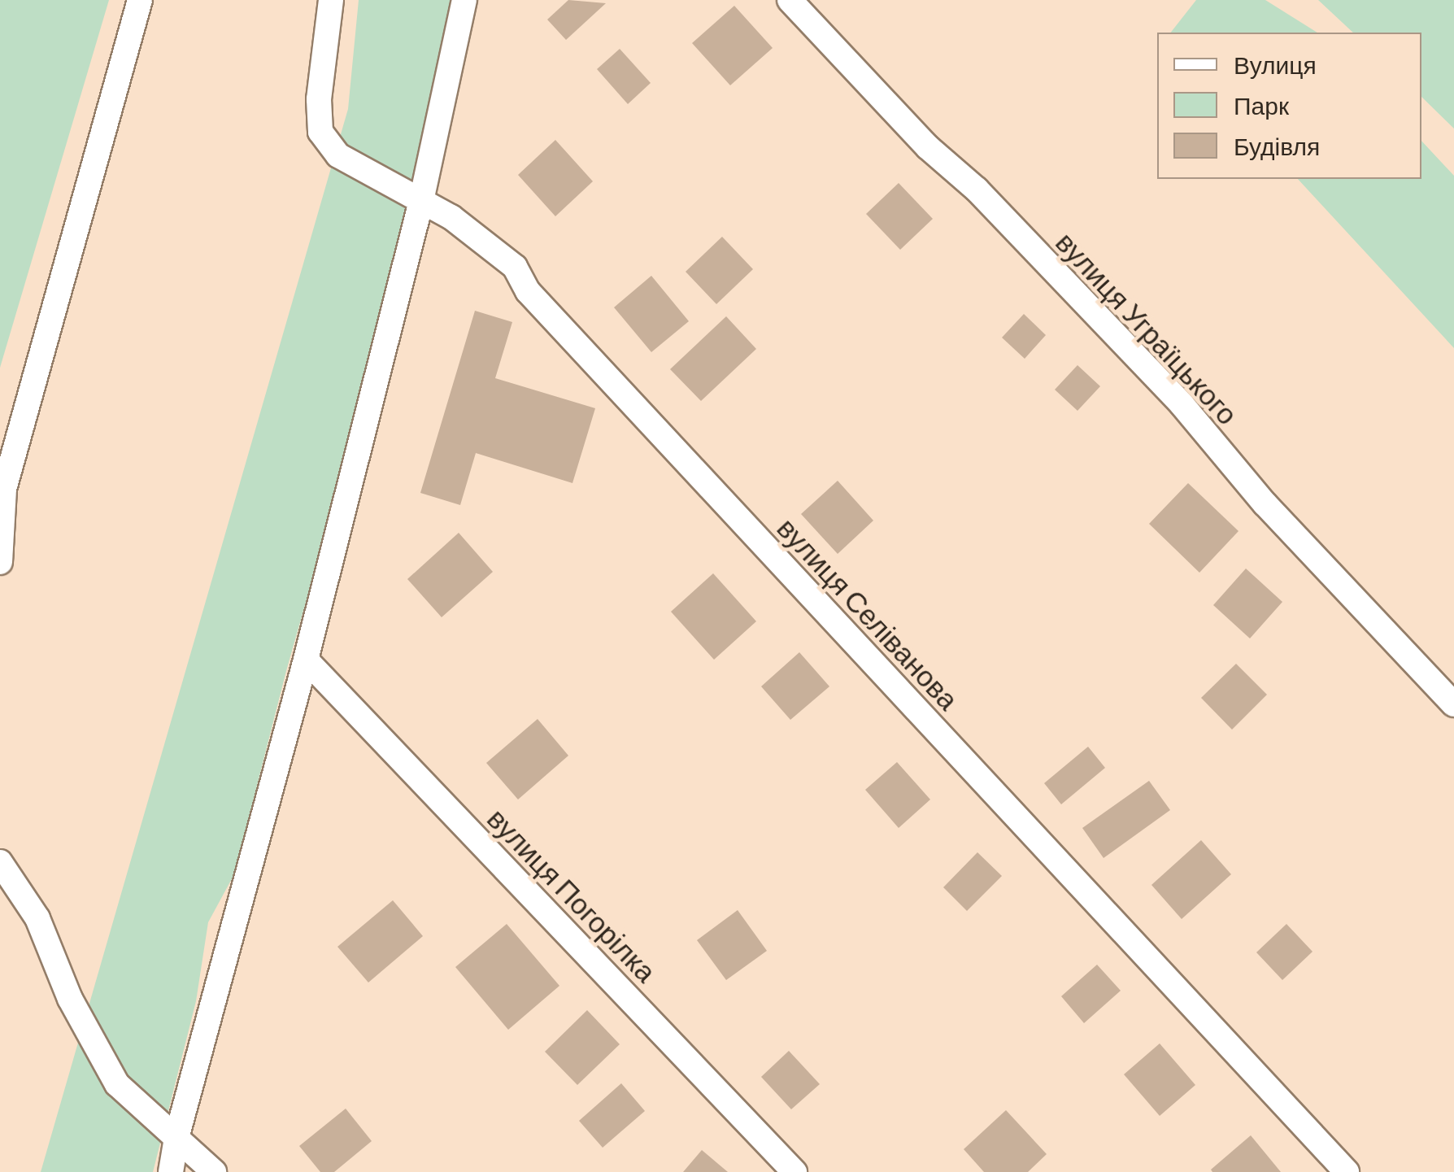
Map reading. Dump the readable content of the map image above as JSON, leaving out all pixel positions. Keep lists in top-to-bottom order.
{
  "streets": {
    "street": ["вулиця Уграїцького", "вулиця Селіванова", "вулиця Погорілка"]
  },
  "legend": ["Вулиця", "Парк", "Будівля"]
}
